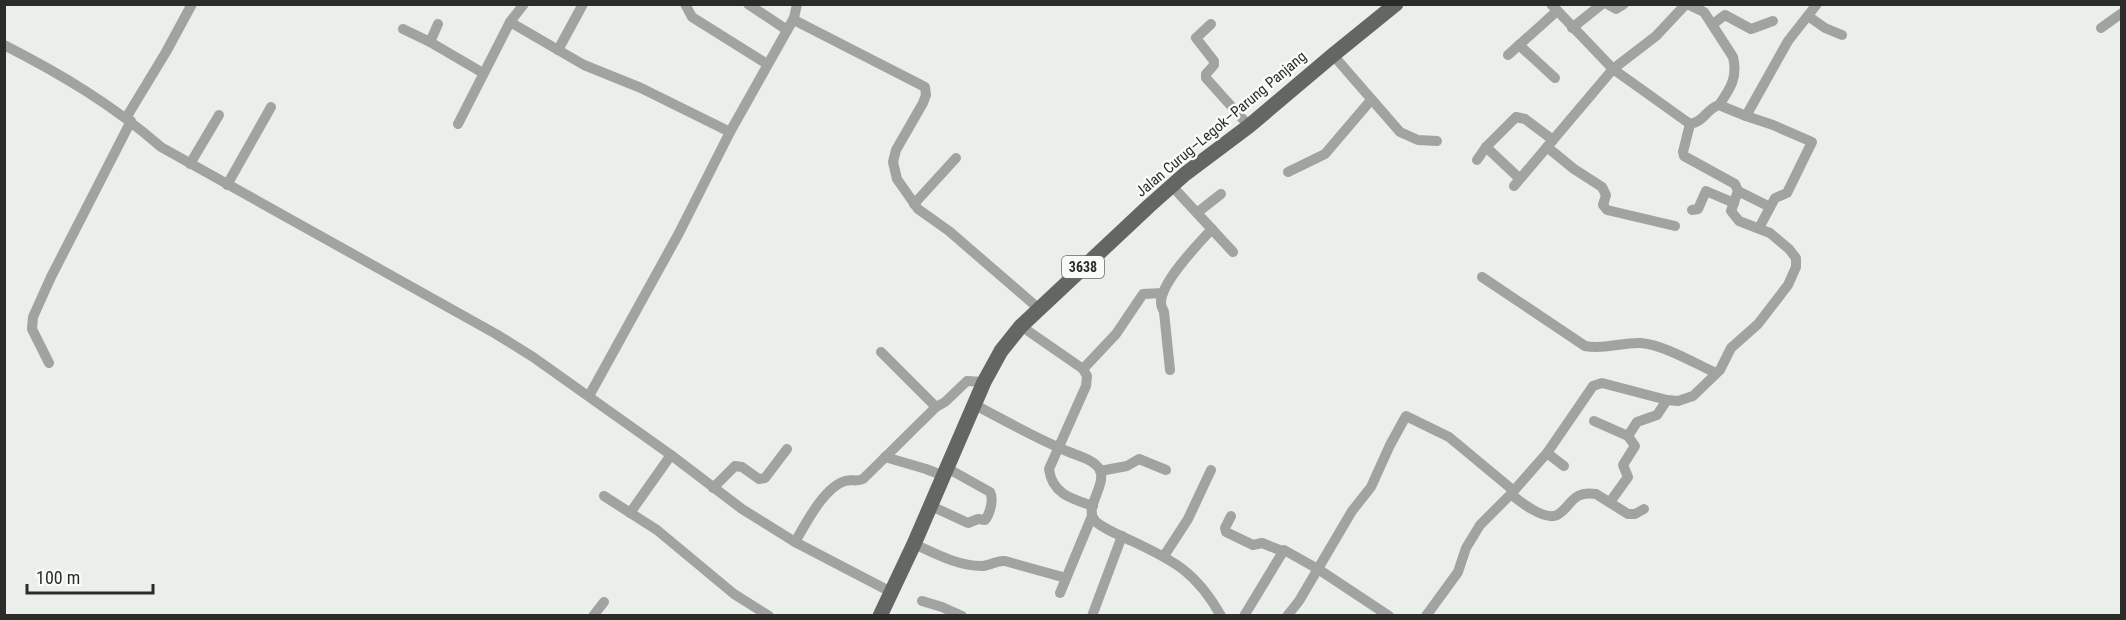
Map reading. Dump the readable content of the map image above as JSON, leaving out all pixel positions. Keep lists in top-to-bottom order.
{
  "streets": {
    "main road": ["Jalan Curug–Legok–Parung Panjang", "3638"]
  },
  "scale_bar": "100 m"
}
